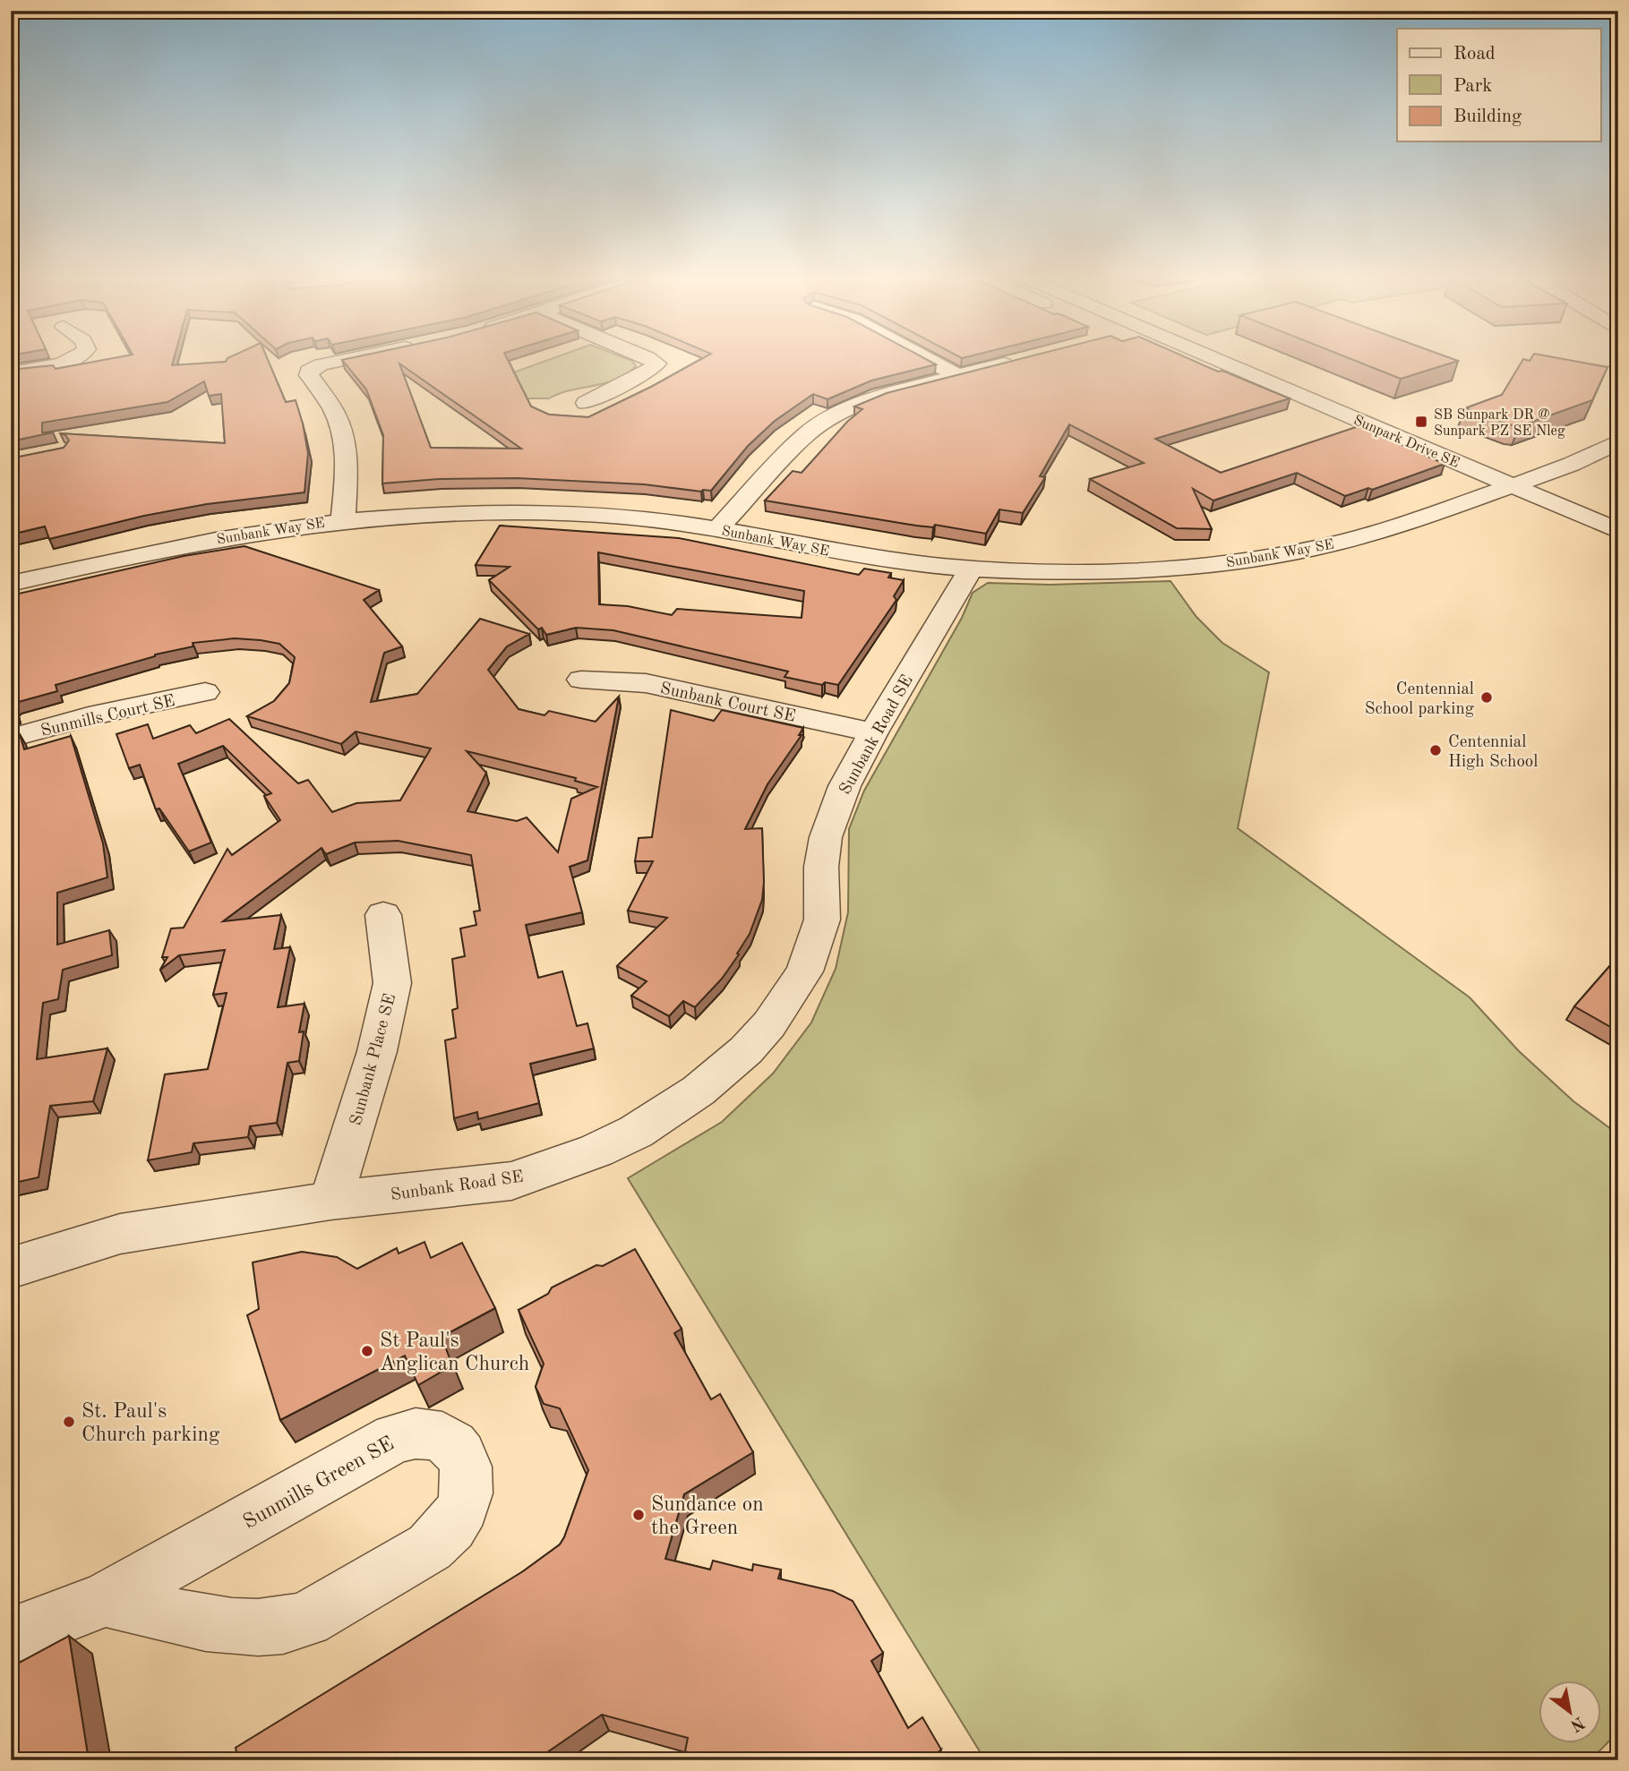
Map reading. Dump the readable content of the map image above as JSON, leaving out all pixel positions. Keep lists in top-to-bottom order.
{
  "streets": {
    "street": [
      "Sunpark Drive SE",
      "Sunbank Way SE",
      "Sunbank Court SE",
      "Sunmills Court SE",
      "Sunbank Road SE",
      "Sunbank Place SE",
      "Sunmills Green SE"
    ]
  },
  "crossings": [
    ["Sunpark Drive SE", "Sunbank Way SE"],
    ["Sunbank Way SE", "Sunbank Road SE"],
    ["Sunbank Court SE", "Sunbank Road SE"],
    ["Sunbank Road SE", "Sunbank Place SE"]
  ],
  "places": {
    "transit": ["SB Sunpark DR @ Sunpark PZ SE Nleg"],
    "other": [
      "Centennial School parking",
      "Centennial High School",
      "St Paul's Anglican Church",
      "St. Paul's Church parking",
      "Sundance on the Green"
    ]
  },
  "legend": ["Road", "Park", "Building"],
  "north": "bottom right"
}
